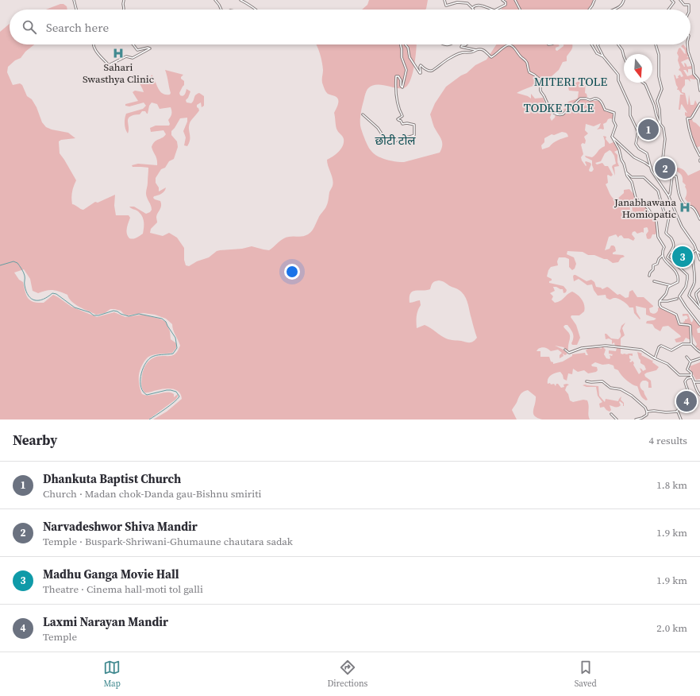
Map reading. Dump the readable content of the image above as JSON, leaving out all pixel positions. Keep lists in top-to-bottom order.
{
  "districts": ["MITERI TOLE", "TODKE TOLE", "छोटी टोल"],
  "places": {
    "hospital": ["Sahari Swasthya Clinic", "Janabhawana Homiopatic"]
  },
  "north": "bottom",
  "page": {
    "search": "Search here",
    "pins": [
      "1",
      "2",
      "3",
      "4"
    ],
    "heading": ["Nearby", "4 results"],
    "list": [
      {
        "mark": "1",
        "name": "Dhankuta Baptist Church",
        "note": "Church · Madan chok-Danda gau-Bishnu smiriti",
        "value": "1.8 km"
      },
      {
        "mark": "2",
        "name": "Narvadeshwor Shiva Mandir",
        "note": "Temple · Buspark-Shriwani-Ghumaune chautara sadak",
        "value": "1.9 km"
      },
      {
        "mark": "3",
        "name": "Madhu Ganga Movie Hall",
        "note": "Theatre · Cinema hall-moti tol galli",
        "value": "1.9 km"
      },
      {
        "mark": "4",
        "name": "Laxmi Narayan Mandir",
        "note": "Temple",
        "value": "2.0 km"
      }
    ],
    "nav": ["Map", "Directions", "Saved"]
  }
}
